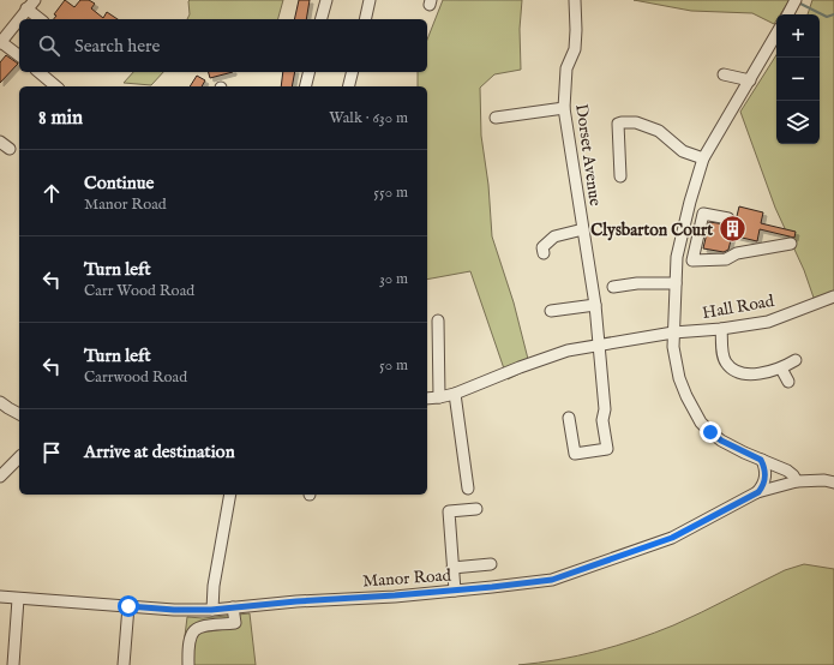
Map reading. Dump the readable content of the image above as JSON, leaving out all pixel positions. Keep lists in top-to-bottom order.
{
  "streets": {
    "street": ["Dorset Avenue", "Hall Road", "Manor Road"]
  },
  "crossings": [
    ["Dorset Avenue", "Hall Road"]
  ],
  "places": {
    "building": ["Clysbarton Court"]
  },
  "page": {
    "map_buttons": ["+", "−"],
    "search": "Search here",
    "heading": ["8 min", "Walk · 630 m"],
    "list": [
      ["Continue", "Manor Road", "550 m"],
      ["Turn left", "Carr Wood Road", "30 m"],
      ["Turn left", "Carrwood Road", "50 m"],
      "Arrive at destination"
    ]
  }
}
